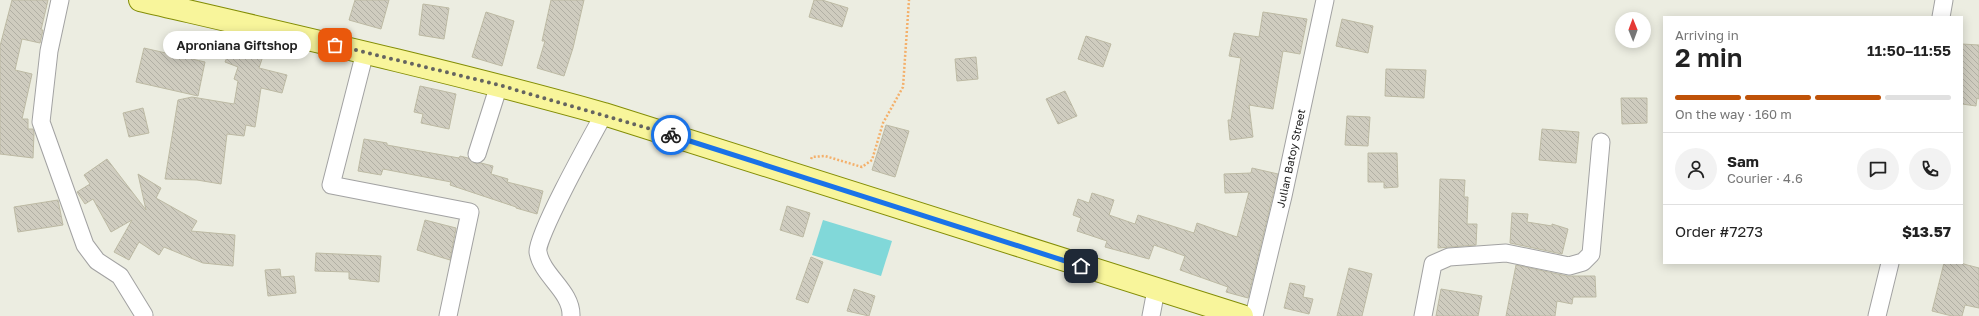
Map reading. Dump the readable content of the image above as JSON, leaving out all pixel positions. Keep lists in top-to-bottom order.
{
  "streets": {
    "street": ["Julian Batoy Street"]
  },
  "places": ["Aproniana Giftshop"],
  "north": "top",
  "page": {
    "heading": ["2 min", "Arriving in", "11:50–11:55"],
    "panel": [
      "Sam",
      "Courier · 4.6",
      "Order #7273",
      "$13.57"
    ],
    "bubble": "Aproniana Giftshop",
    "bar": "On the way · 160 m"
  }
}
